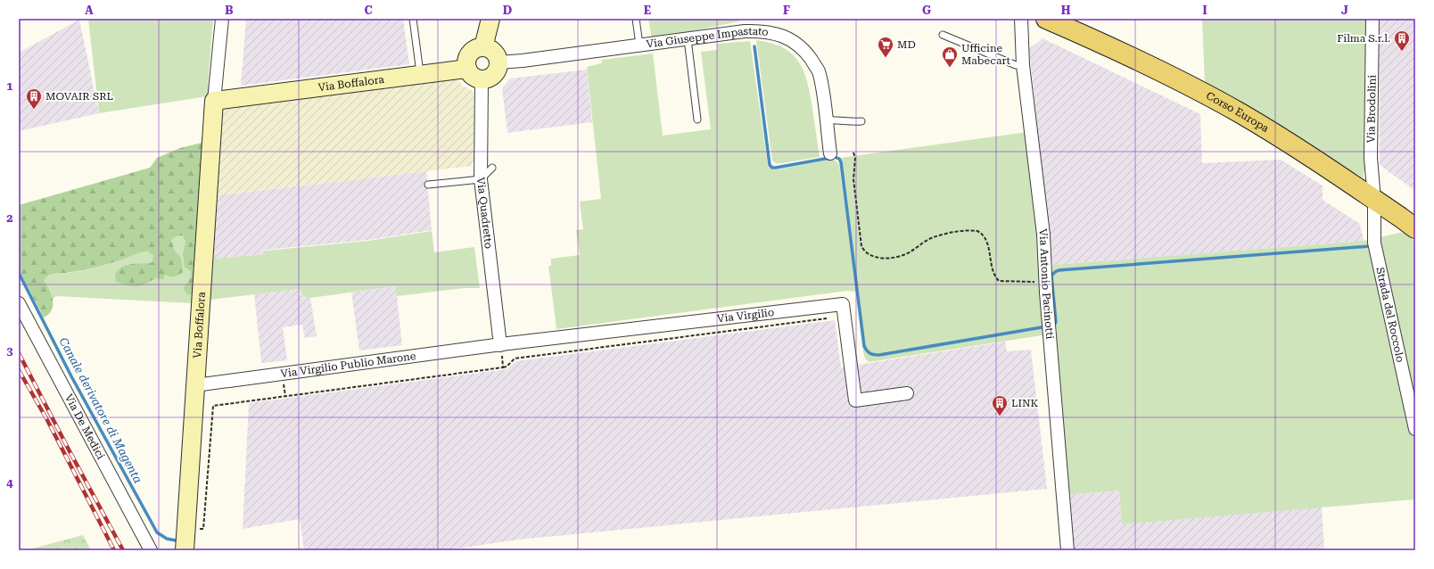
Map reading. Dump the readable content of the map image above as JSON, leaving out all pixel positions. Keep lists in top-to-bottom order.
{
  "streets": {
    "main road": ["Corso Europa"],
    "street": [
      "Via Giuseppe Impastato",
      "Via Boffalora",
      "Via Brodolini",
      "Via Quadretto",
      "Via Antonio Pacinotti",
      "Strada del Roccolo",
      "Via Virgilio",
      "Via Virgilio Publio Marone",
      "Via De Medici"
    ]
  },
  "crossings": [
    ["Via Giuseppe Impastato", "Via Boffalora"],
    ["Via Giuseppe Impastato", "Via Quadretto"],
    ["Via Boffalora", "Via Quadretto"],
    ["Via Boffalora", "Via Virgilio Publio Marone"],
    ["Via Brodolini", "Corso Europa"],
    ["Via Brodolini", "Strada del Roccolo"],
    ["Corso Europa", "Strada del Roccolo"],
    ["Via Quadretto", "Via Virgilio"],
    ["Via Quadretto", "Via Virgilio Publio Marone"],
    ["Via Virgilio", "Via Virgilio Publio Marone"]
  ],
  "water": ["Canale derivatore di Magenta"],
  "places": {
    "building": ["Filma S.r.l.", "MOVAIR SRL", "LINK"],
    "supermarket": ["MD"],
    "shop": ["Ufficine Mabecart"]
  },
  "grid": {
    "columns": [
      "A",
      "B",
      "C",
      "D",
      "E",
      "F",
      "G",
      "H",
      "I",
      "J"
    ],
    "rows": [
      "1",
      "2",
      "3",
      "4"
    ]
  }
}
